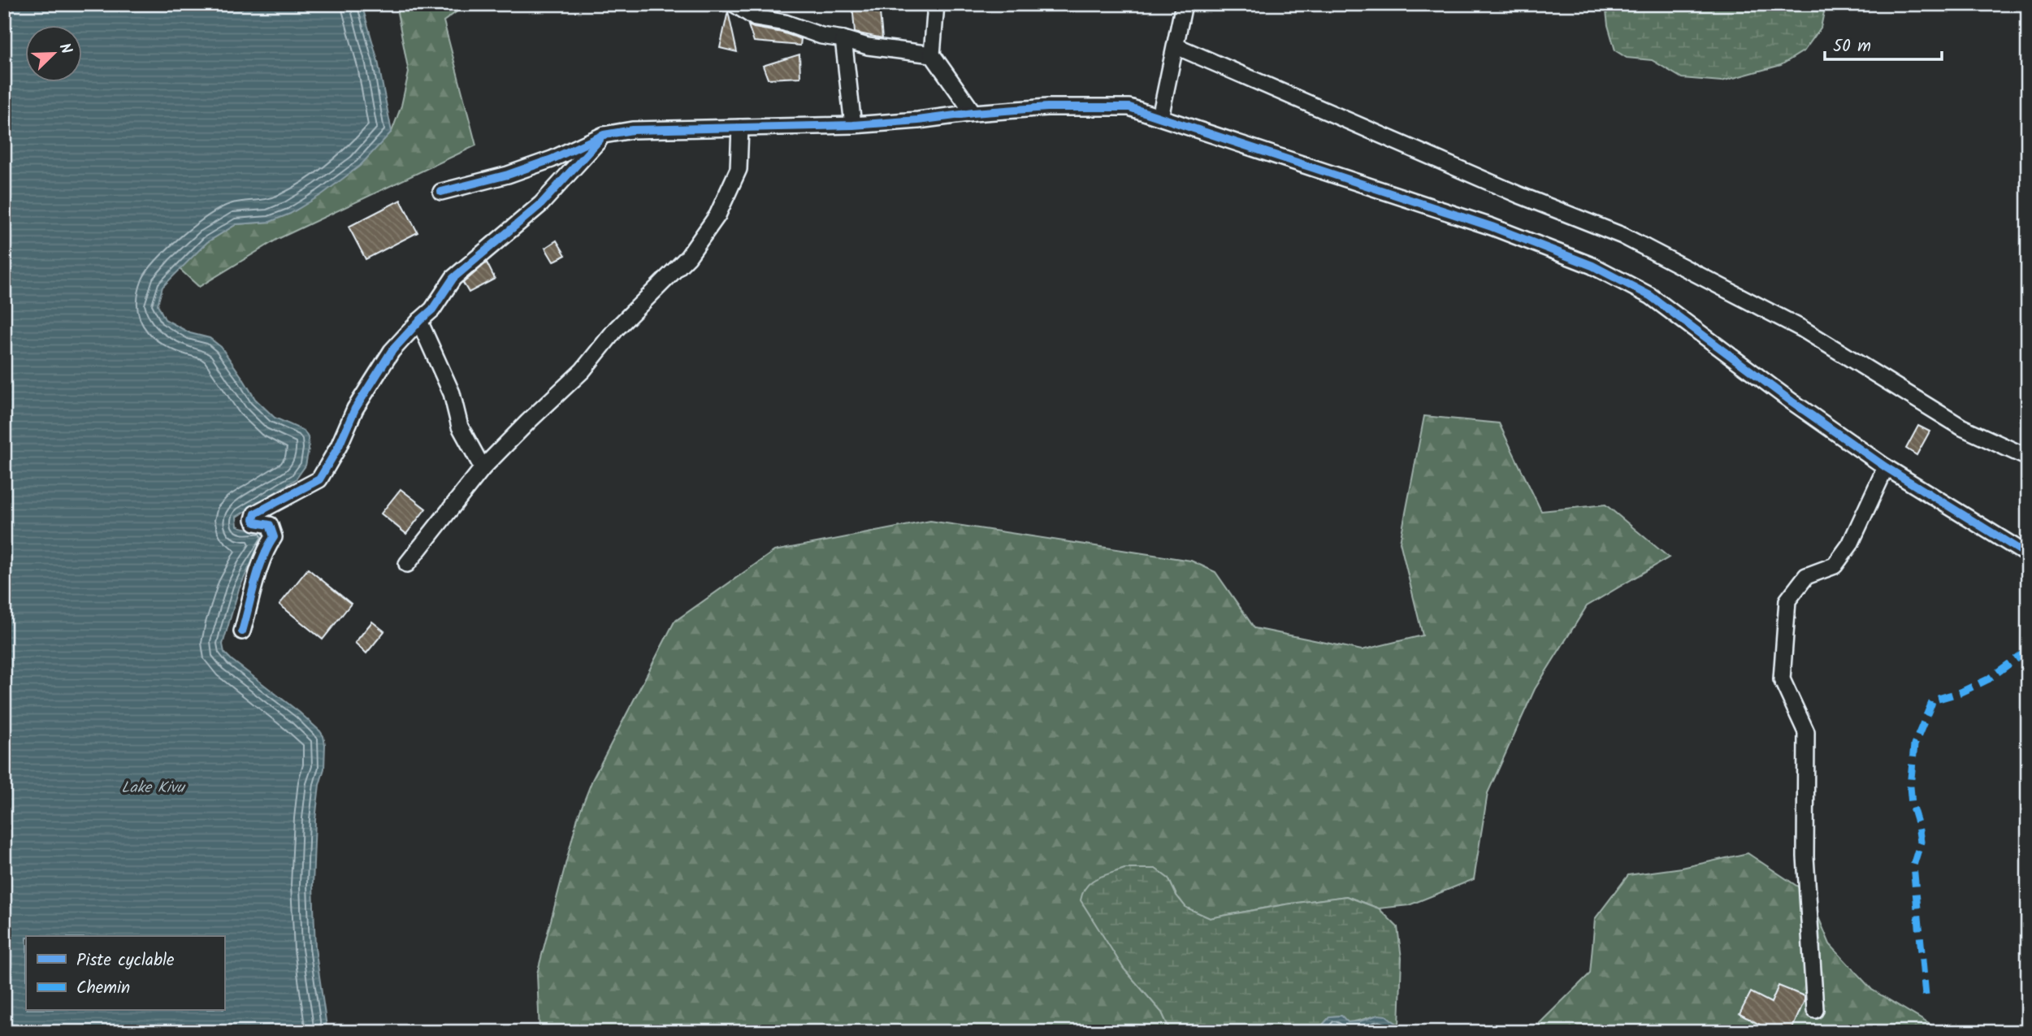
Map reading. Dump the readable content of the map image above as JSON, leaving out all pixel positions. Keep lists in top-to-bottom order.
{
  "water": ["Lake Kivu"],
  "legend": ["Piste cyclable", "Chemin"],
  "scale_bar": "50 m",
  "north": "top right"
}
